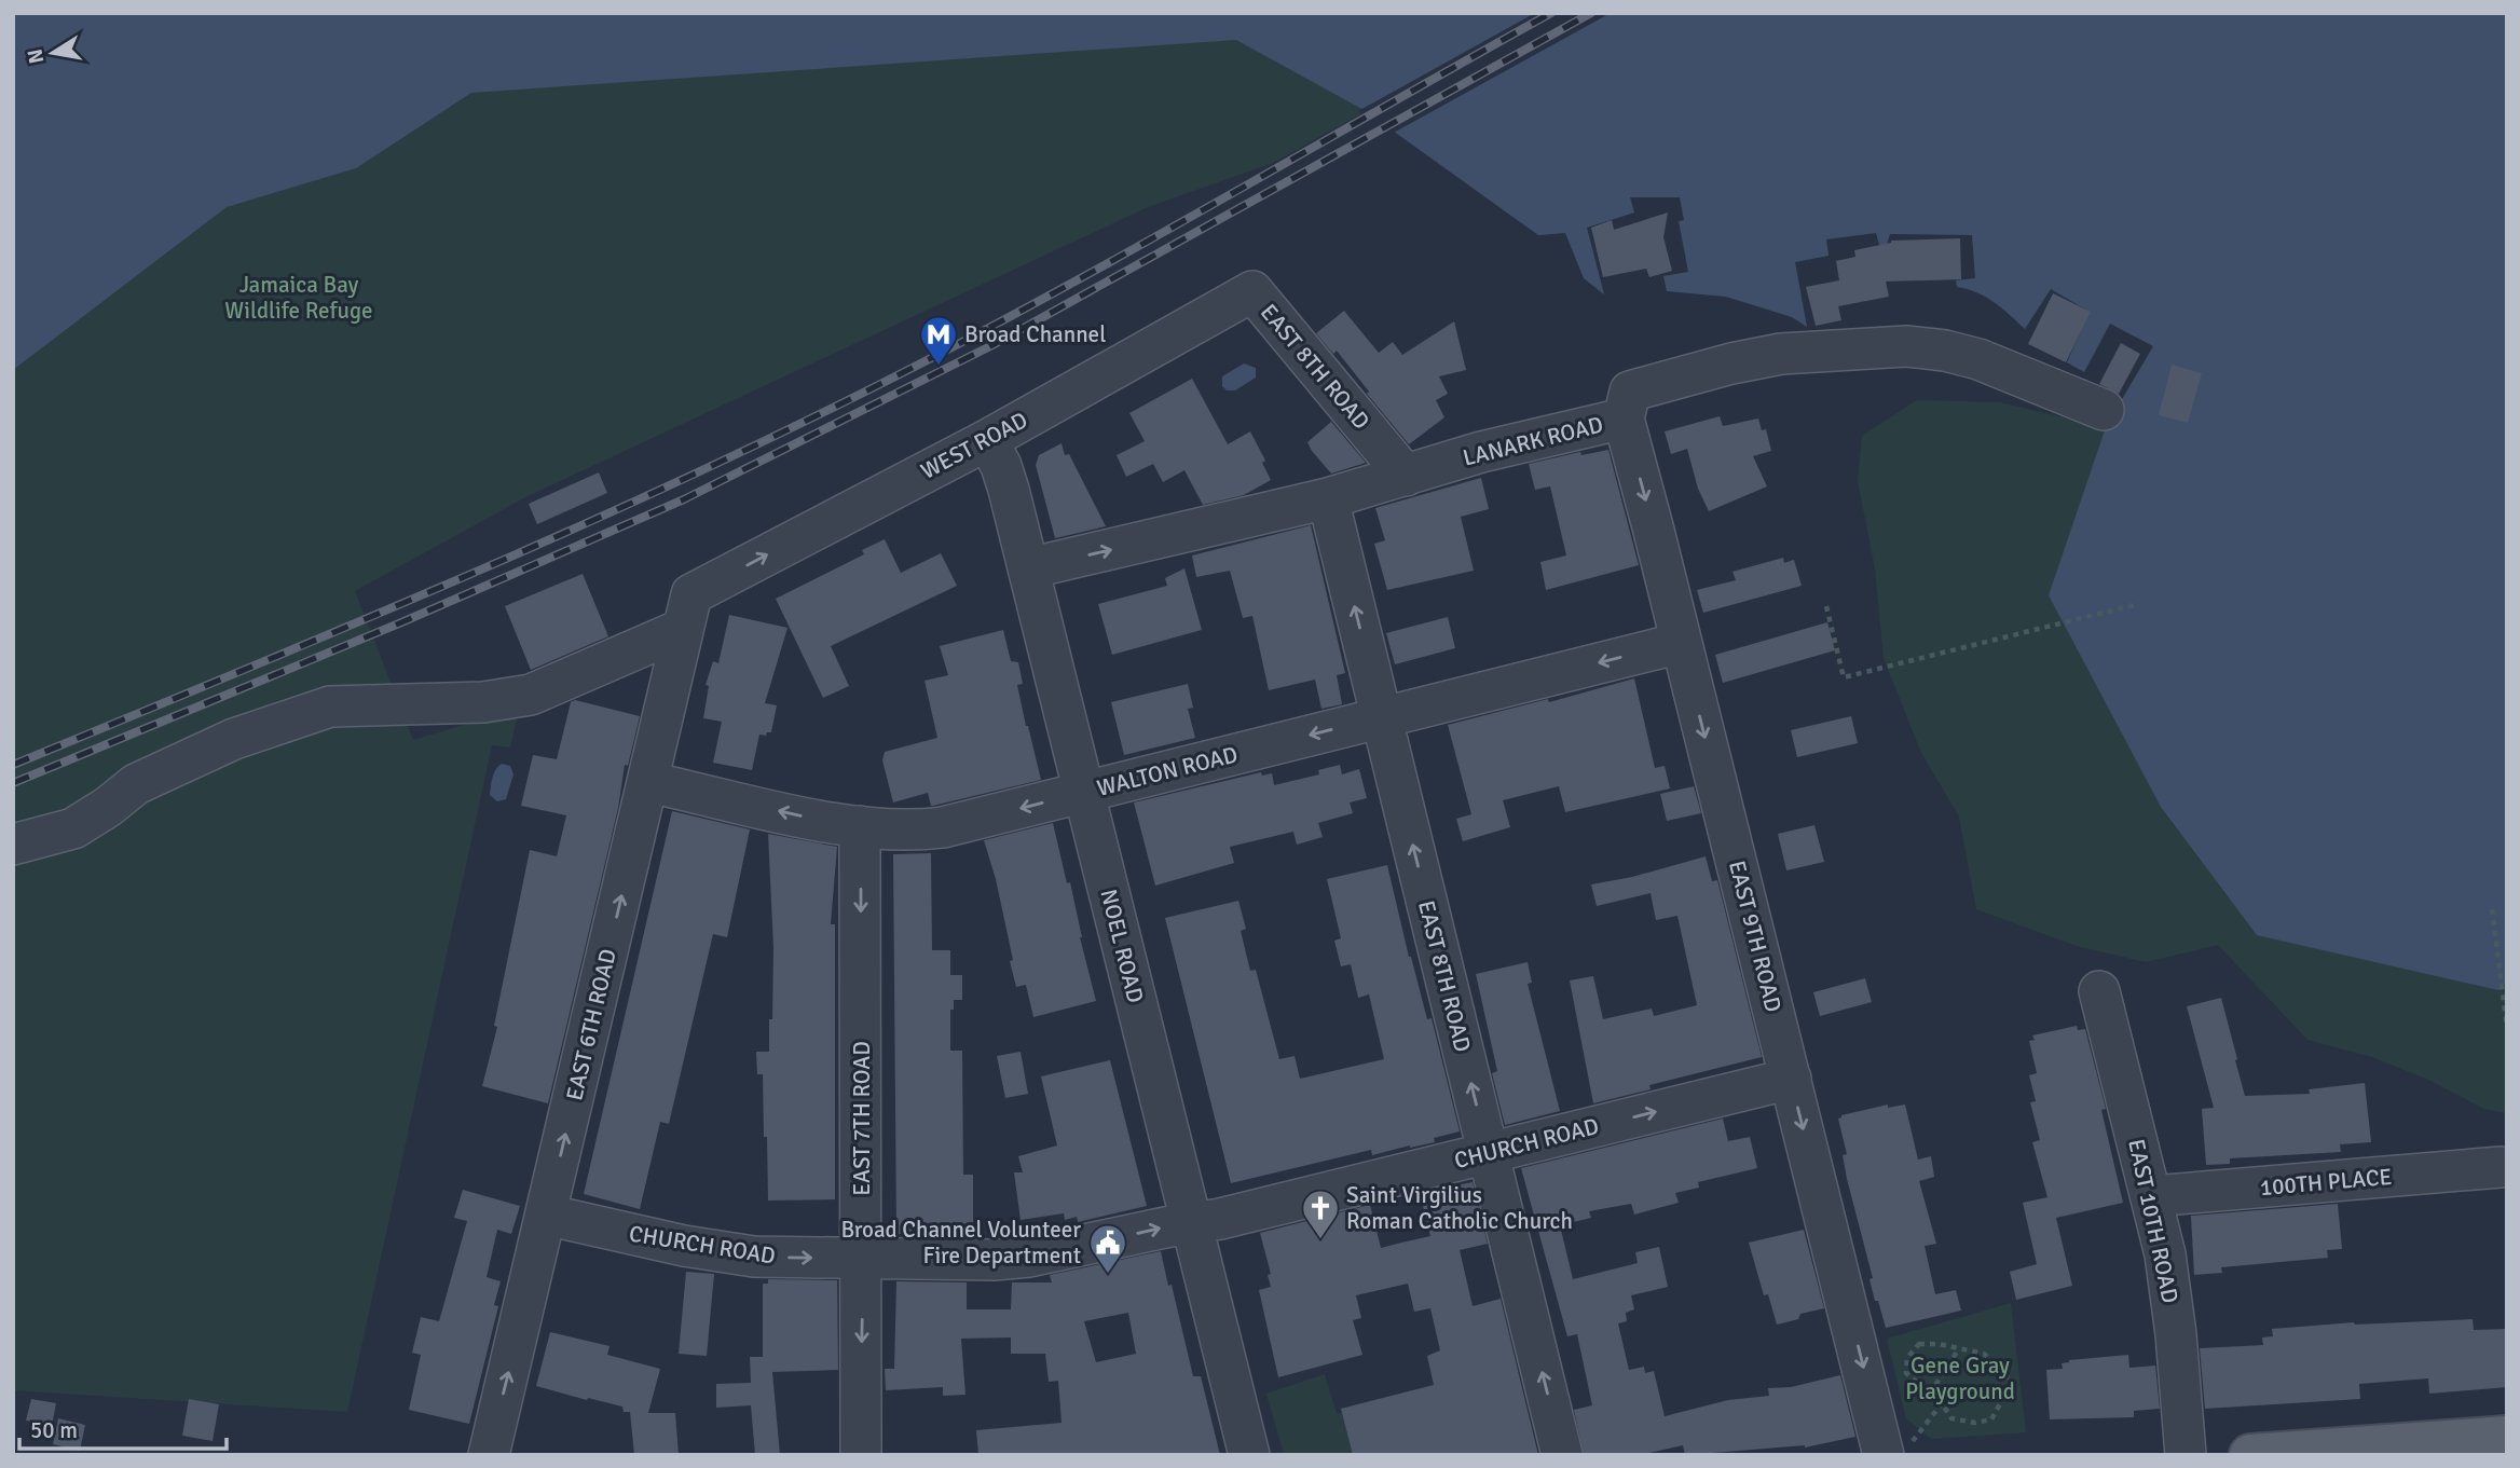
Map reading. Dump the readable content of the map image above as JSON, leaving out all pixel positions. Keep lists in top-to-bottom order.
{
  "streets": {
    "street": [
      "EAST 8TH ROAD",
      "LANARK ROAD",
      "WEST ROAD",
      "WALTON ROAD",
      "EAST 9TH ROAD",
      "NOEL ROAD",
      "EAST 6TH ROAD",
      "EAST 7TH ROAD",
      "CHURCH ROAD",
      "100TH PLACE",
      "EAST 10TH ROAD"
    ]
  },
  "crossings": [
    ["EAST 8TH ROAD", "LANARK ROAD"],
    ["EAST 8TH ROAD", "WEST ROAD"],
    ["EAST 8TH ROAD", "WALTON ROAD"],
    ["EAST 8TH ROAD", "CHURCH ROAD"],
    ["LANARK ROAD", "EAST 9TH ROAD"],
    ["LANARK ROAD", "NOEL ROAD"],
    ["WEST ROAD", "NOEL ROAD"],
    ["WEST ROAD", "EAST 6TH ROAD"],
    ["WALTON ROAD", "EAST 9TH ROAD"],
    ["WALTON ROAD", "NOEL ROAD"],
    ["WALTON ROAD", "EAST 6TH ROAD"],
    ["WALTON ROAD", "EAST 7TH ROAD"],
    ["EAST 9TH ROAD", "CHURCH ROAD"],
    ["NOEL ROAD", "CHURCH ROAD"],
    ["EAST 6TH ROAD", "CHURCH ROAD"],
    ["EAST 7TH ROAD", "CHURCH ROAD"],
    ["100TH PLACE", "EAST 10TH ROAD"]
  ],
  "one_way": [
    "EAST 8TH ROAD",
    "WALTON ROAD",
    "EAST 9TH ROAD",
    "EAST 6TH ROAD",
    "EAST 7TH ROAD",
    "CHURCH ROAD"
  ],
  "parks": ["Jamaica Bay Wildlife Refuge", "Gene Gray Playground"],
  "places": {
    "metro station": ["Broad Channel"],
    "church": ["Saint Virgilius Roman Catholic Church"],
    "public building": ["Broad Channel Volunteer Fire Department"]
  },
  "scale_bar": "50 m",
  "north": "left"
}
